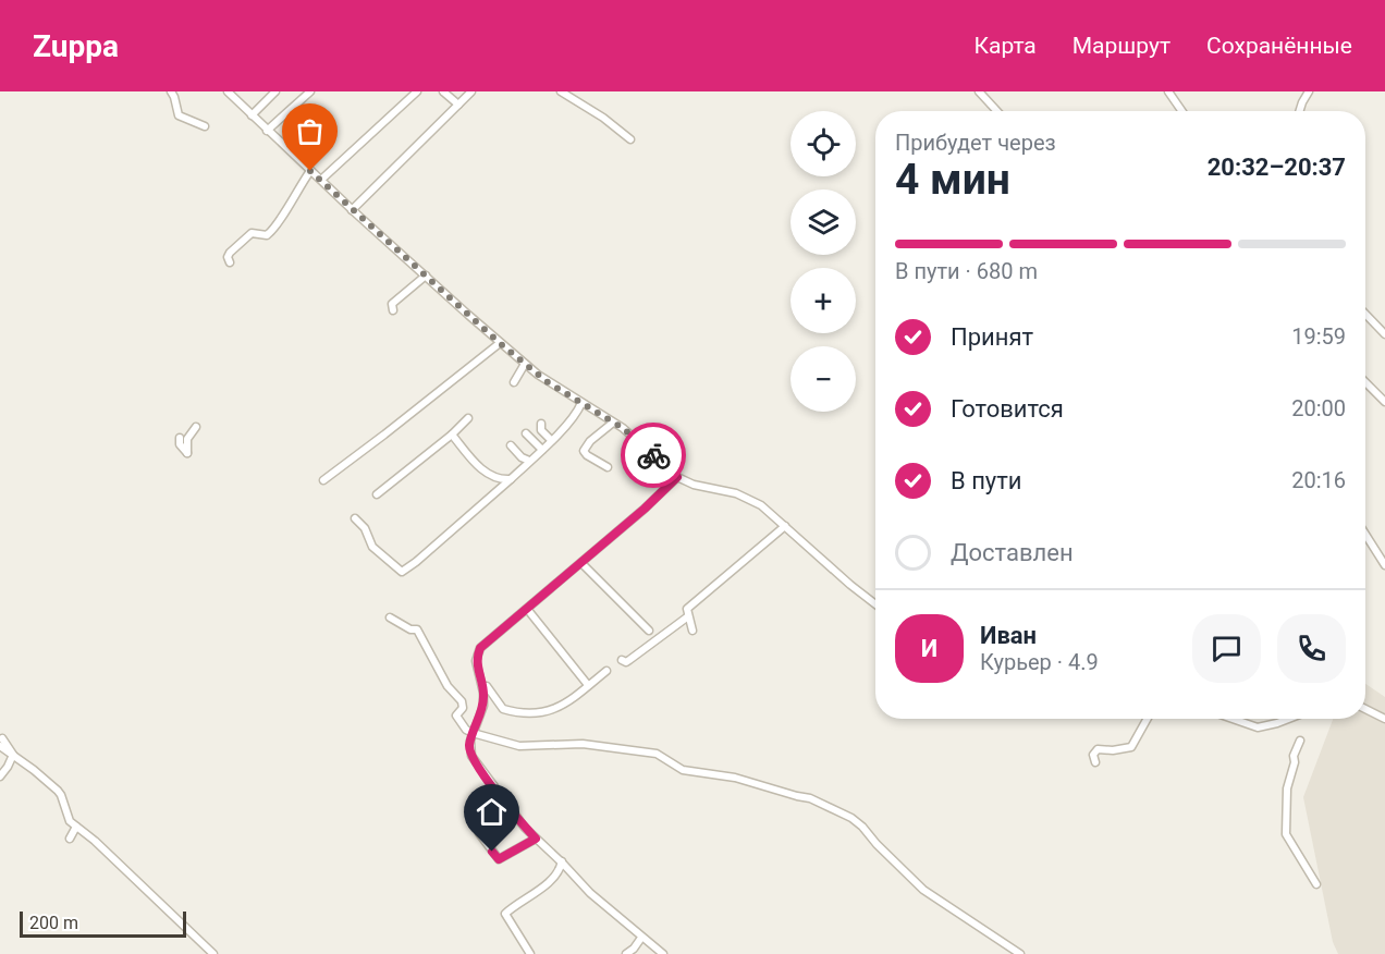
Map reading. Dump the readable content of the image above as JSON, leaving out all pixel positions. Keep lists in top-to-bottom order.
{
  "scale_bar": "200 m",
  "page": {
    "header": "Zuppa",
    "nav": ["Карта", "Маршрут", "Сохранённые"],
    "map_buttons": ["+", "−"],
    "heading": ["4 мин", "Прибудет через", "20:32–20:37"],
    "panel": ["Иван", "Курьер · 4.9"],
    "bar": "В пути · 680 m",
    "list": [
      ["Принят", "19:59"],
      ["Готовится", "20:00"],
      ["В пути", "20:16"],
      "Доставлен"
    ],
    "round": "И",
    "scale": "200 m"
  }
}
